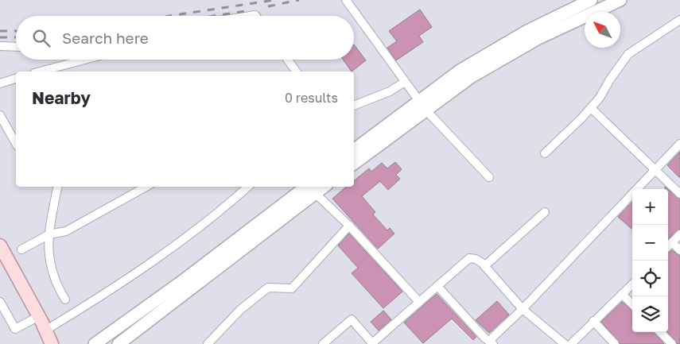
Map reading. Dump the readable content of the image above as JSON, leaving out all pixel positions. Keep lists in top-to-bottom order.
{
  "north": "top left",
  "page": {
    "search": "Search here",
    "heading": ["Nearby", "0 results"],
    "map_buttons": ["+", "−"]
  }
}
